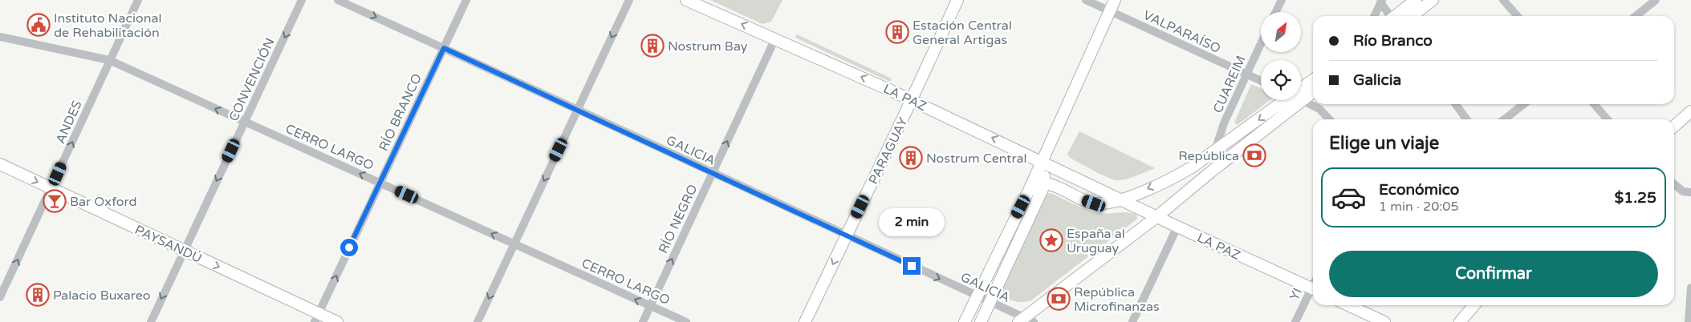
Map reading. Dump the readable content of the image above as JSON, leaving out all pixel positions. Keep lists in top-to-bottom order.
{
  "streets": {
    "street": [
      "VALPARAÍSO",
      "CONVENCIÓN",
      "CUAREIM",
      "LA PAZ",
      "RÍO BRANCO",
      "ANDES",
      "CERRO LARGO",
      "GALICIA",
      "PARAGUAY",
      "RÍO NEGRO",
      "PAYSANDÚ",
      "YI"
    ]
  },
  "crossings": [
    ["VALPARAÍSO", "CUAREIM"],
    ["CONVENCIÓN", "CERRO LARGO"],
    ["CONVENCIÓN", "PAYSANDÚ"],
    ["LA PAZ", "PARAGUAY"],
    ["LA PAZ", "RÍO NEGRO"],
    ["RÍO BRANCO", "CERRO LARGO"],
    ["RÍO BRANCO", "GALICIA"],
    ["RÍO BRANCO", "PAYSANDÚ"],
    ["ANDES", "CERRO LARGO"],
    ["ANDES", "PAYSANDÚ"],
    ["CERRO LARGO", "RÍO NEGRO"],
    ["GALICIA", "PARAGUAY"],
    ["GALICIA", "RÍO NEGRO"]
  ],
  "one_way": [
    "CONVENCIÓN",
    "LA PAZ",
    "RÍO BRANCO",
    "ANDES",
    "CERRO LARGO",
    "RÍO NEGRO",
    "PAYSANDÚ"
  ],
  "places": {
    "public building": ["Instituto Nacional de Rehabilitación"],
    "building": [
      "Estación Central General Artigas",
      "Nostrum Bay",
      "Nostrum Central",
      "Palacio Buxareo"
    ],
    "bank": ["República", "República Microfinanzas"],
    "bar": ["Bar Oxford"],
    "place": ["España al Uruguay"]
  },
  "north": "top right",
  "page": {
    "banner": ["Río Branco", "Galicia"],
    "heading": "Elige un viaje",
    "list": [
      {
        "name": "Económico",
        "note": "1 min · 20:05",
        "value": "$1.25"
      }
    ],
    "bubble": "2 min",
    "buttons": "Confirmar"
  }
}
